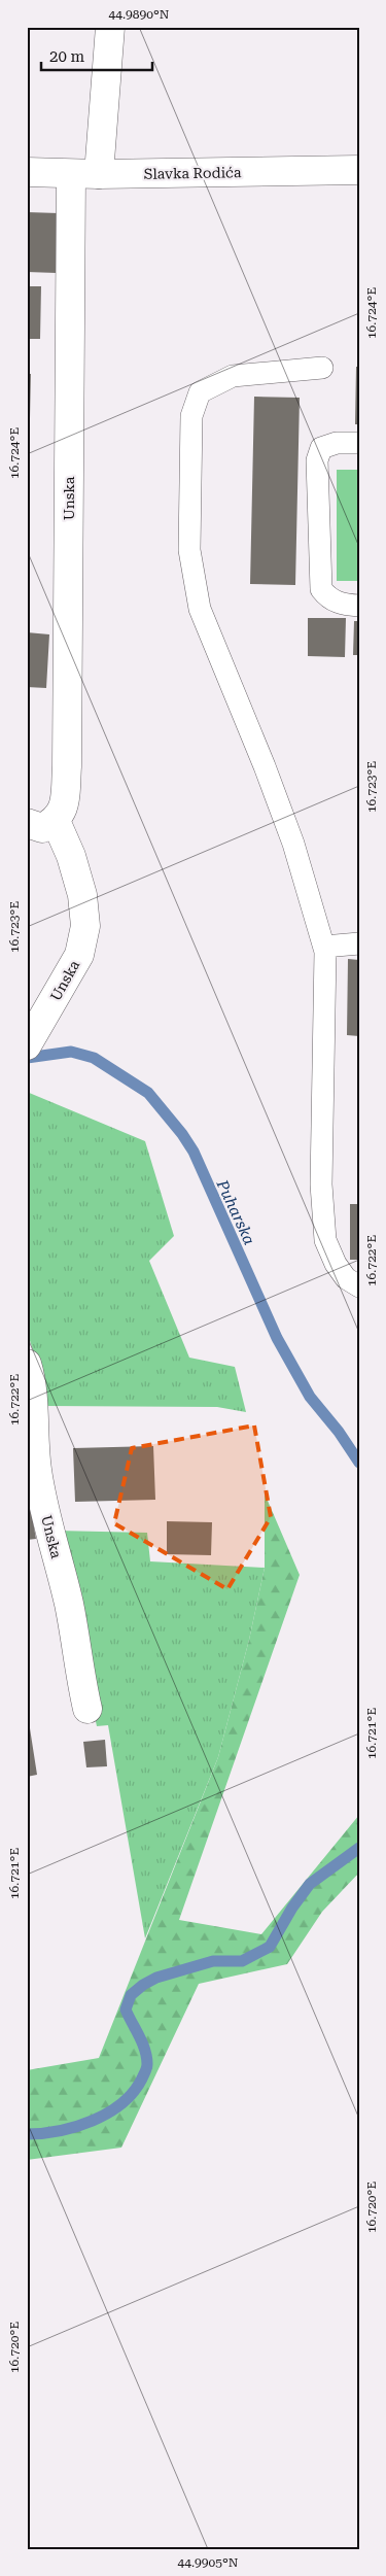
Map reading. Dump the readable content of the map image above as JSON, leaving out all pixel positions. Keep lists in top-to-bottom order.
{
  "streets": {
    "street": ["Slavka Rodića", "Unska"]
  },
  "crossings": [
    ["Slavka Rodića", "Unska"]
  ],
  "water": ["Puharska"],
  "scale_bar": "20 m",
  "coordinates": [
    "44.9890°N",
    "16.724°E",
    "16.723°E",
    "16.722°E",
    "16.721°E",
    "16.720°E",
    "44.9905°N"
  ]
}
